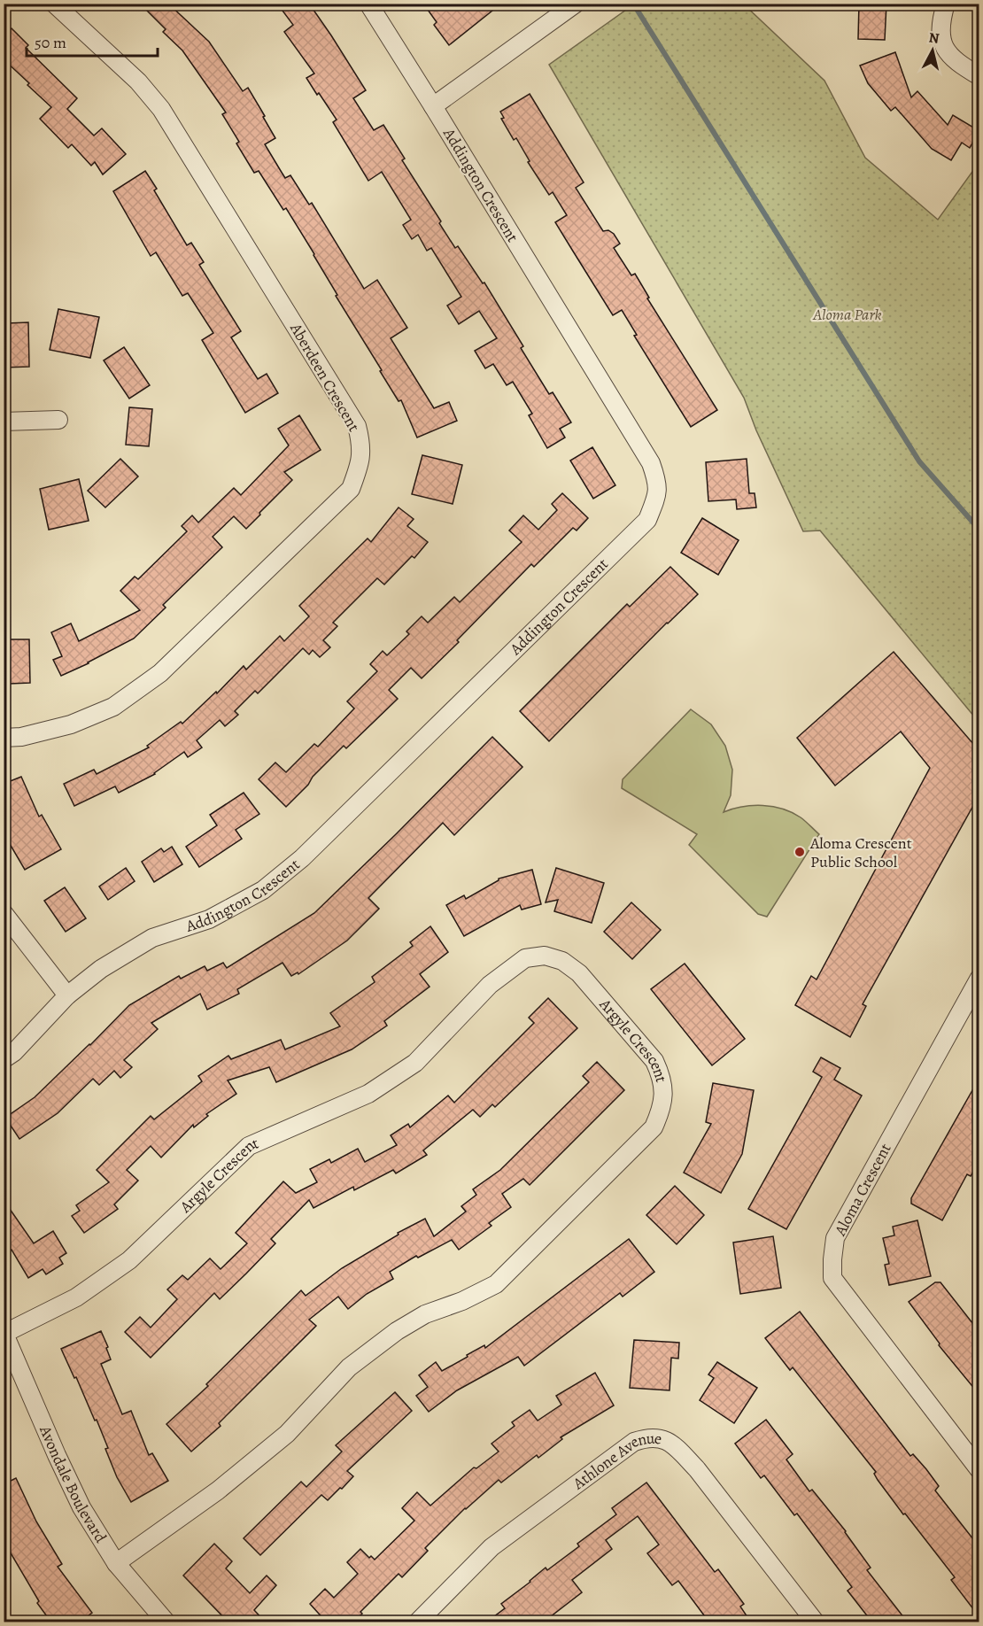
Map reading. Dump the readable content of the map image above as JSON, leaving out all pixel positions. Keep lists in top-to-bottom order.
{
  "streets": {
    "street": [
      "Addington Crescent",
      "Aberdeen Crescent",
      "Argyle Crescent",
      "Aloma Crescent",
      "Athlone Avenue",
      "Avondale Boulevard"
    ]
  },
  "crossings": [
    ["Argyle Crescent", "Avondale Boulevard"]
  ],
  "parks": ["Aloma Park"],
  "places": ["Aloma Crescent Public School"],
  "scale_bar": "50 m",
  "north": "top"
}
